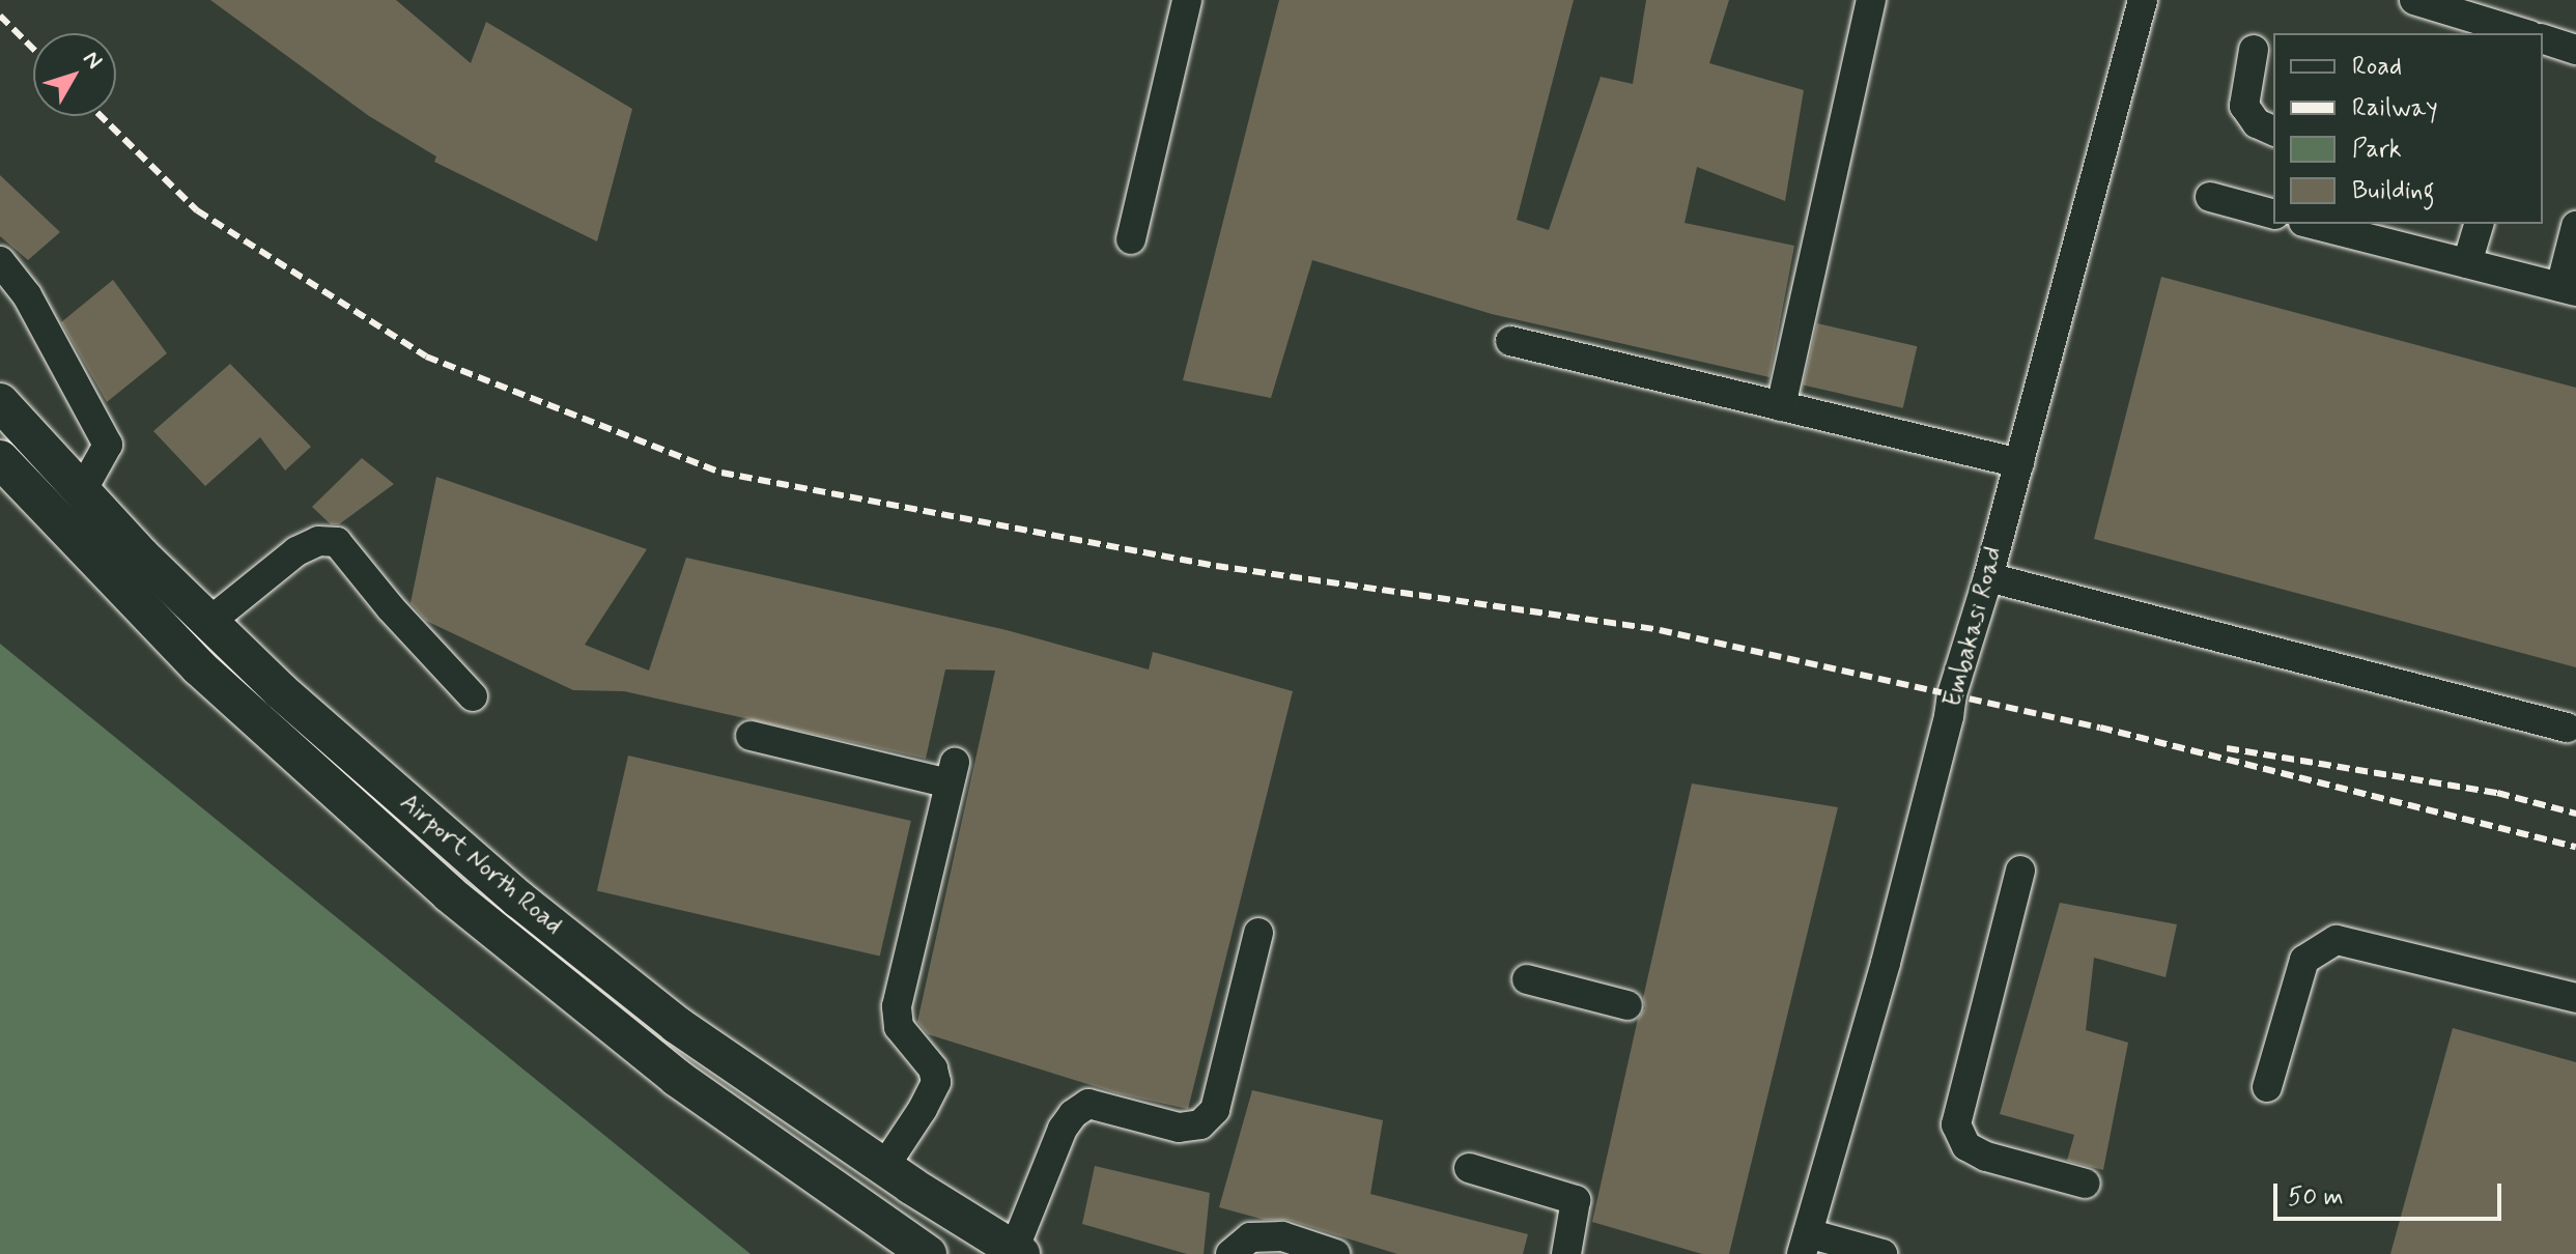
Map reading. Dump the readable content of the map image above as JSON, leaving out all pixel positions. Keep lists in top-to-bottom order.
{
  "streets": {
    "main road": ["Airport North Road"],
    "street": ["Embakasi Road"]
  },
  "legend": [
    "Road",
    "Railway",
    "Park",
    "Building"
  ],
  "scale_bar": "50 m",
  "north": "top right"
}
